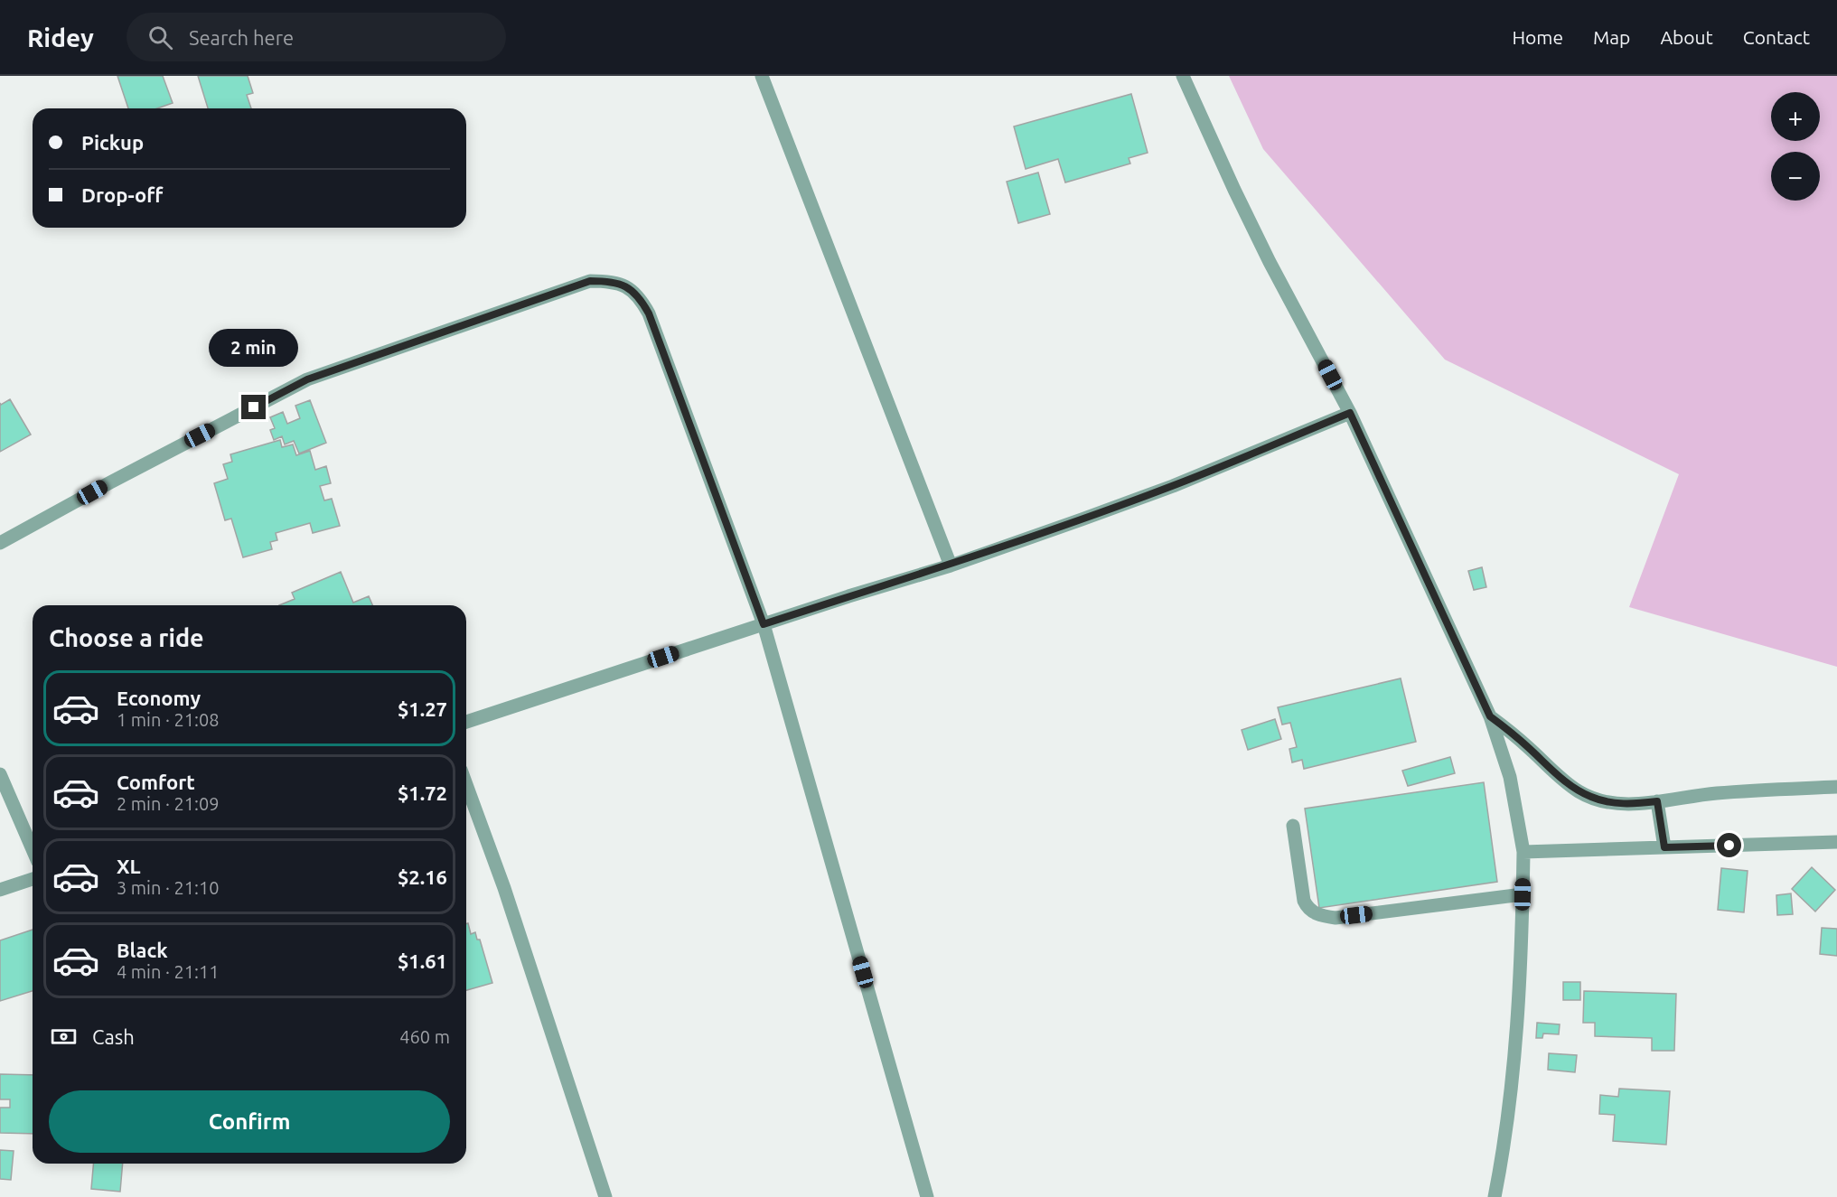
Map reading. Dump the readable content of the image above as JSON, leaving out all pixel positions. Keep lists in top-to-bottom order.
{
  "page": {
    "header": "Ridey",
    "search": "Search here",
    "nav": [
      "Home",
      "Map",
      "About",
      "Contact"
    ],
    "map_buttons": ["+", "−"],
    "banner": ["Pickup", "Drop-off"],
    "bubble": "2 min",
    "heading": "Choose a ride",
    "list": [
      {
        "name": "Economy",
        "note": "1 min · 21:08",
        "value": "$1.27"
      },
      {
        "name": "Comfort",
        "note": "2 min · 21:09",
        "value": "$1.72"
      },
      {
        "name": "XL",
        "note": "3 min · 21:10",
        "value": "$2.16"
      },
      {
        "name": "Black",
        "note": "4 min · 21:11",
        "value": "$1.61"
      }
    ],
    "pay": ["Cash", "460 m"],
    "buttons": "Confirm"
  }
}
